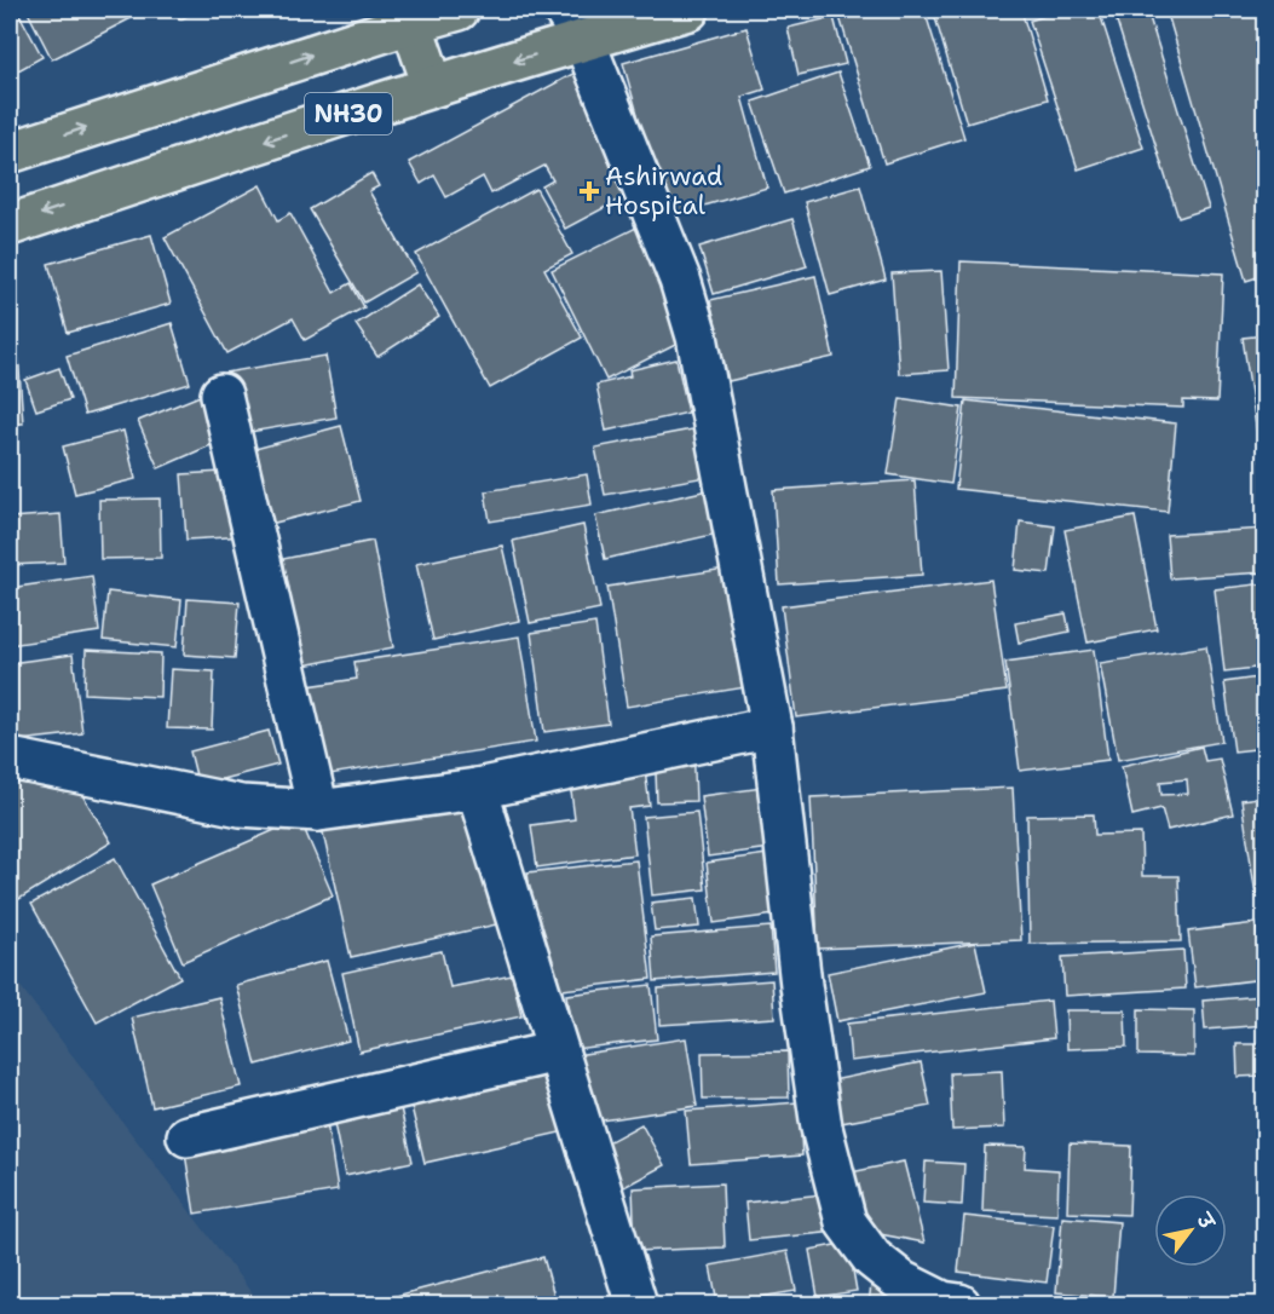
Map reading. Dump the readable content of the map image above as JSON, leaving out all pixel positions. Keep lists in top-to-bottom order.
{
  "streets": {
    "highway": ["NH30"]
  },
  "places": {
    "health": ["Ashirwad Hospital"]
  },
  "north": "top right"
}
